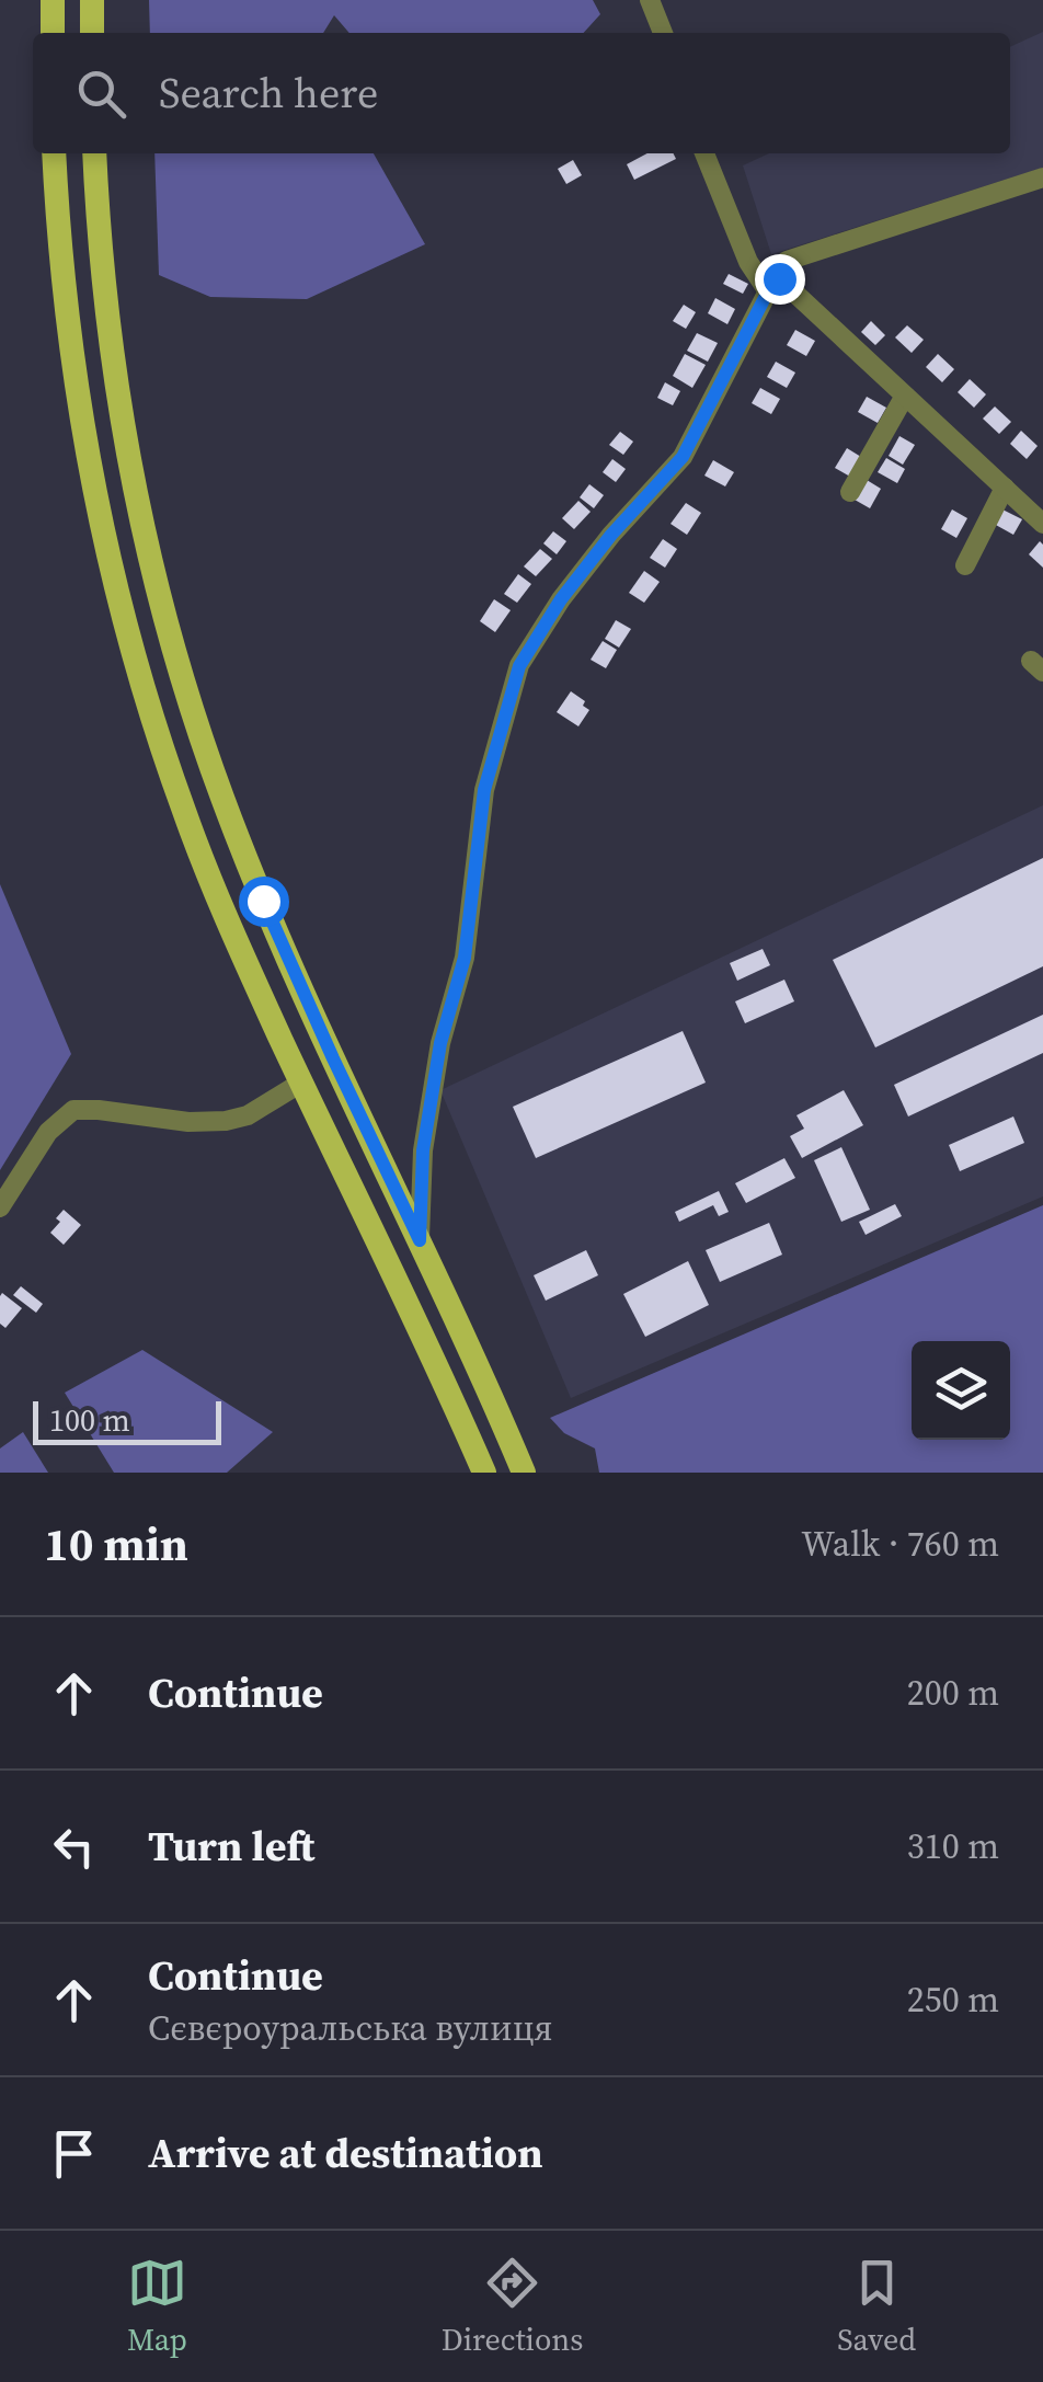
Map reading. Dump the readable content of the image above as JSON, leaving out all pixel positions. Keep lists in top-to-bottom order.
{
  "scale_bar": "100 m",
  "page": {
    "search": "Search here",
    "scale": "100 m",
    "heading": ["10 min", "Walk · 760 m"],
    "list": [
      ["Continue", "200 m"],
      ["Turn left", "310 m"],
      ["Continue", "Сєвєроуральська вулиця", "250 m"],
      "Arrive at destination"
    ],
    "nav": ["Map", "Directions", "Saved"]
  }
}
